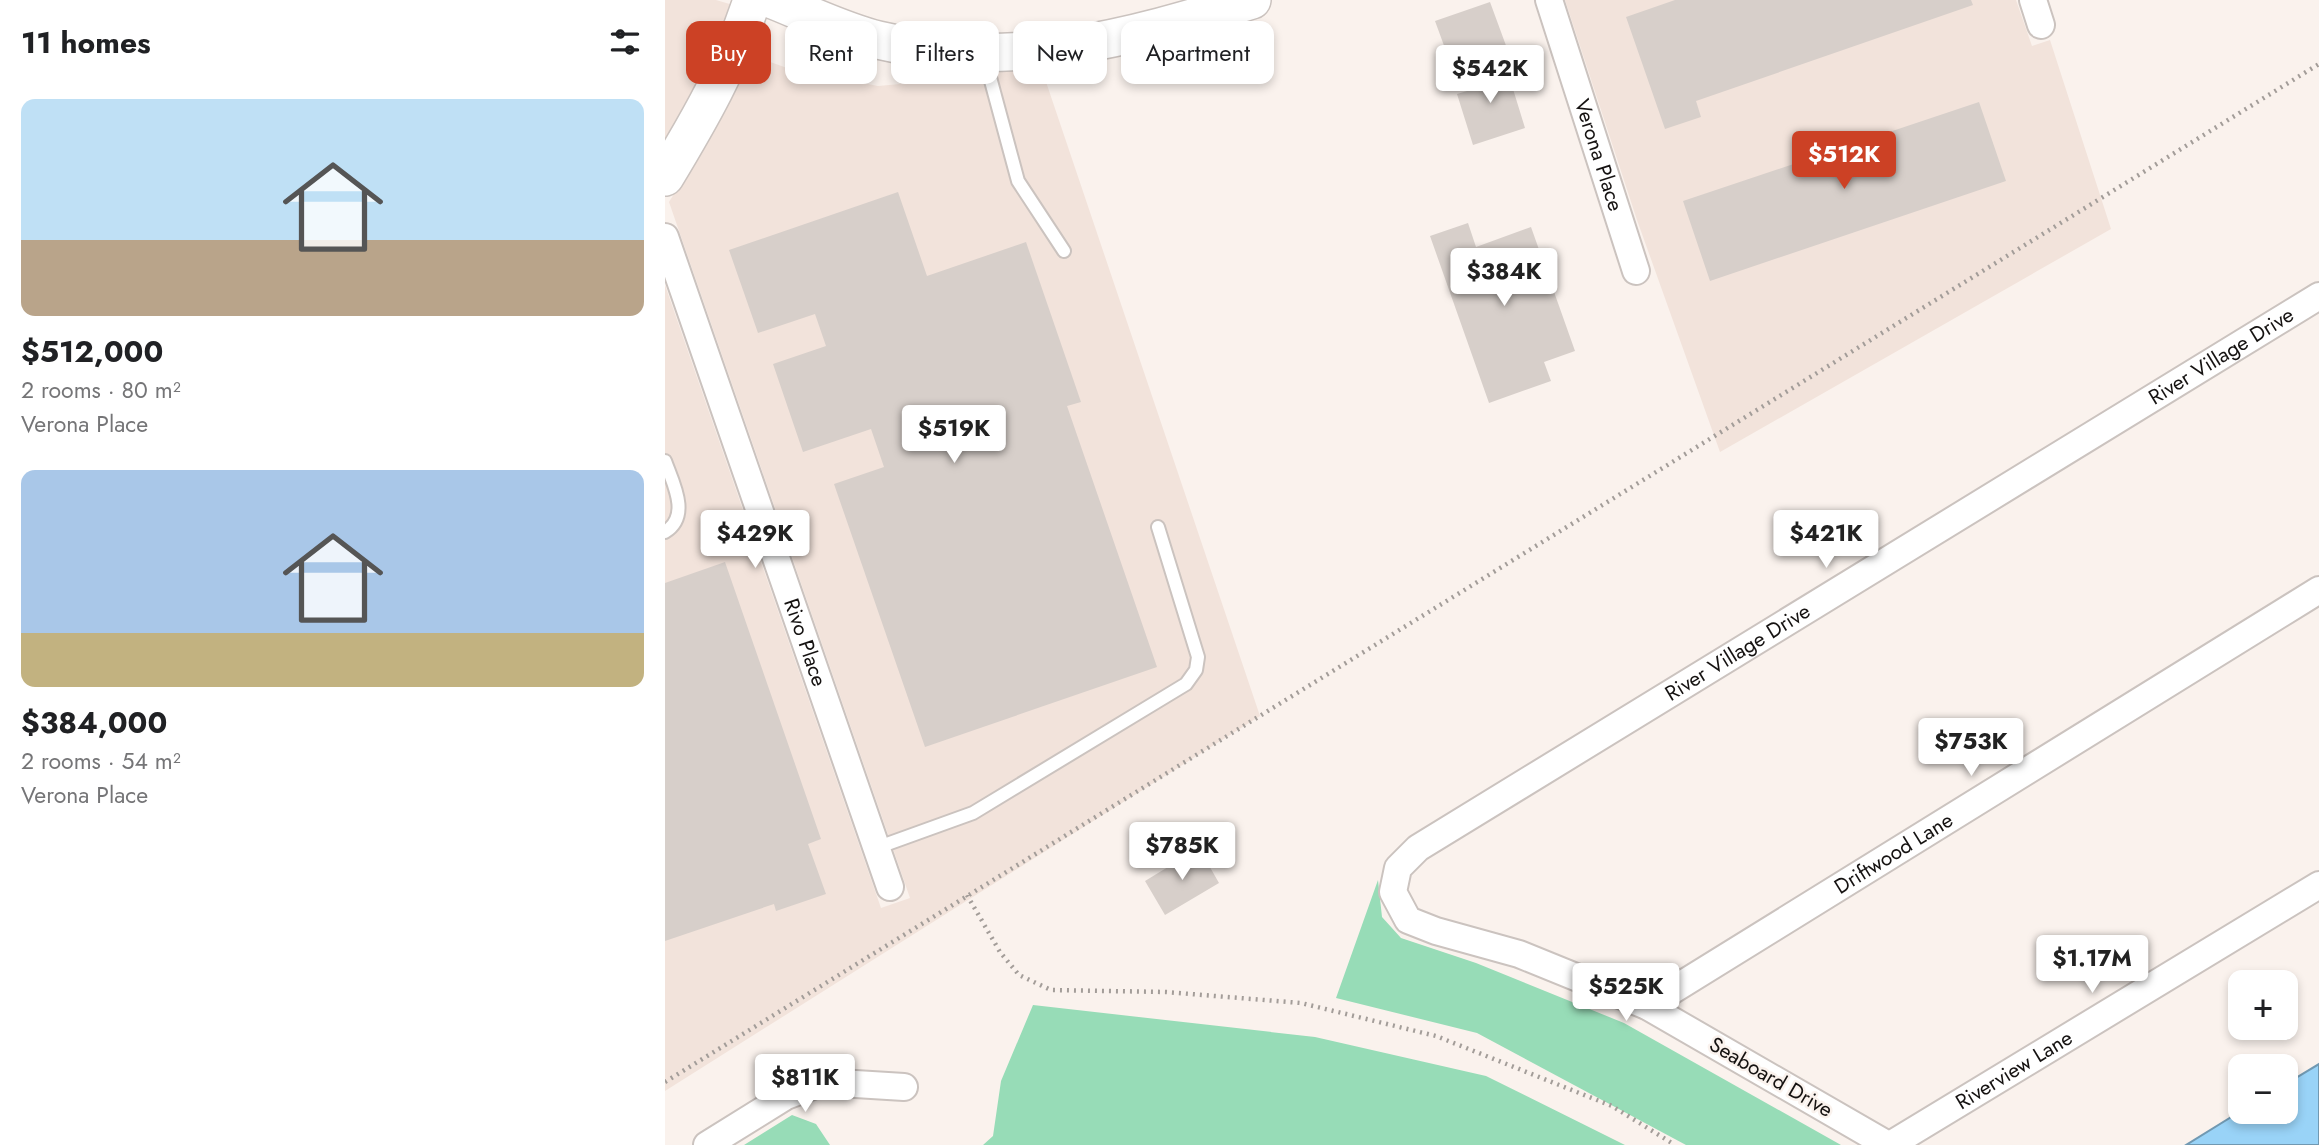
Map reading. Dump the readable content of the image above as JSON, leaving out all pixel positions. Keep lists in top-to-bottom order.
{
  "streets": {
    "street": [
      "Verona Place",
      "River Village Drive",
      "Rivo Place",
      "Driftwood Lane",
      "Riverview Lane",
      "Seaboard Drive"
    ]
  },
  "crossings": [
    ["River Village Drive", "Seaboard Drive"],
    ["Driftwood Lane", "Seaboard Drive"],
    ["Riverview Lane", "Seaboard Drive"]
  ],
  "page": {
    "heading": "11 homes",
    "chip": [
      "Buy",
      "Rent",
      "Filters",
      "New",
      "Apartment"
    ],
    "price": [
      "$542K",
      "$512K",
      "$384K",
      "$519K",
      "$429K",
      "$421K",
      "$753K",
      "$785K",
      "$1.17M",
      "$525K",
      "$811K"
    ],
    "list": [
      {
        "name": "$512,000",
        "note": "2 rooms · 80 m² · Verona Place"
      },
      {
        "name": "$384,000",
        "note": "2 rooms · 54 m² · Verona Place"
      }
    ],
    "map_buttons": ["+", "−"]
  }
}
